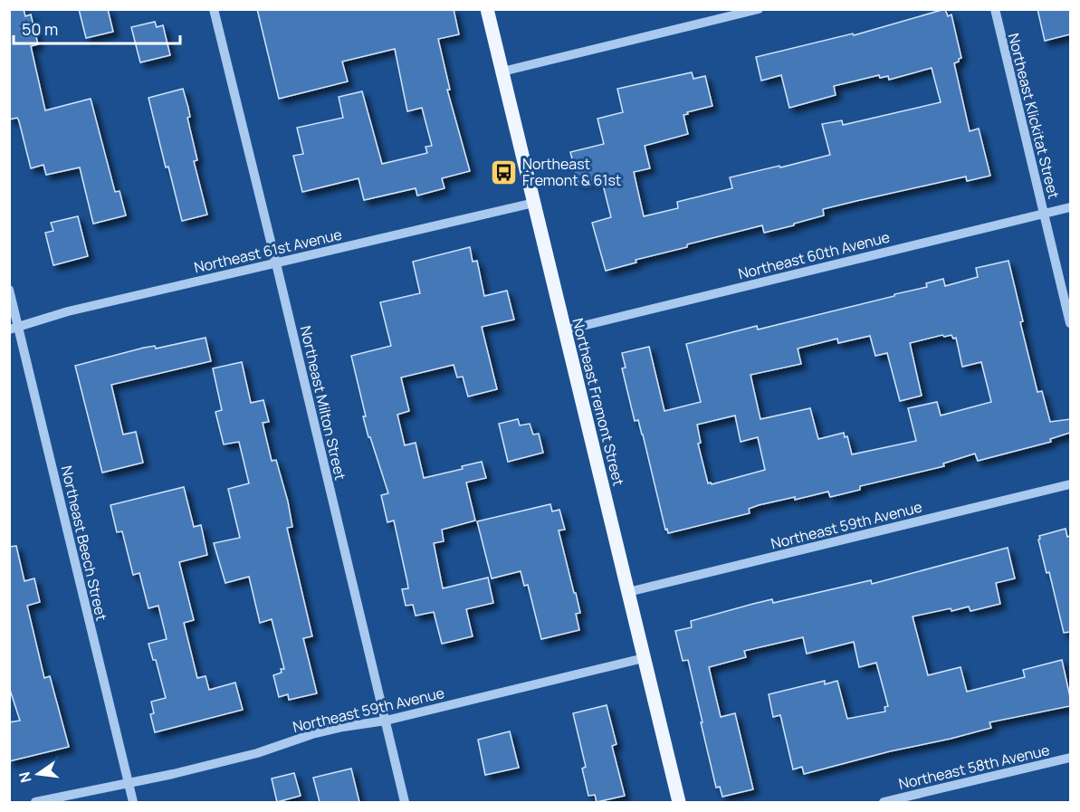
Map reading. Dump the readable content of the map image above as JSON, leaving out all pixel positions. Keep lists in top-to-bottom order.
{
  "streets": {
    "main road": ["Northeast Fremont Street"],
    "street": [
      "Northeast Klickitat Street",
      "Northeast 61st Avenue",
      "Northeast 60th Avenue",
      "Northeast Milton Street",
      "Northeast 59th Avenue",
      "Northeast Beech Street",
      "Northeast 58th Avenue"
    ]
  },
  "crossings": [
    ["Northeast Klickitat Street", "Northeast 60th Avenue"],
    ["Northeast 61st Avenue", "Northeast Fremont Street"],
    ["Northeast 61st Avenue", "Northeast Milton Street"],
    ["Northeast 61st Avenue", "Northeast Beech Street"],
    ["Northeast 60th Avenue", "Northeast Fremont Street"],
    ["Northeast Fremont Street", "Northeast 59th Avenue"],
    ["Northeast Milton Street", "Northeast 59th Avenue"],
    ["Northeast 59th Avenue", "Northeast Beech Street"]
  ],
  "places": {
    "bus stop": ["Northeast Fremont & 61st"]
  },
  "scale_bar": "50 m",
  "north": "left"
}
